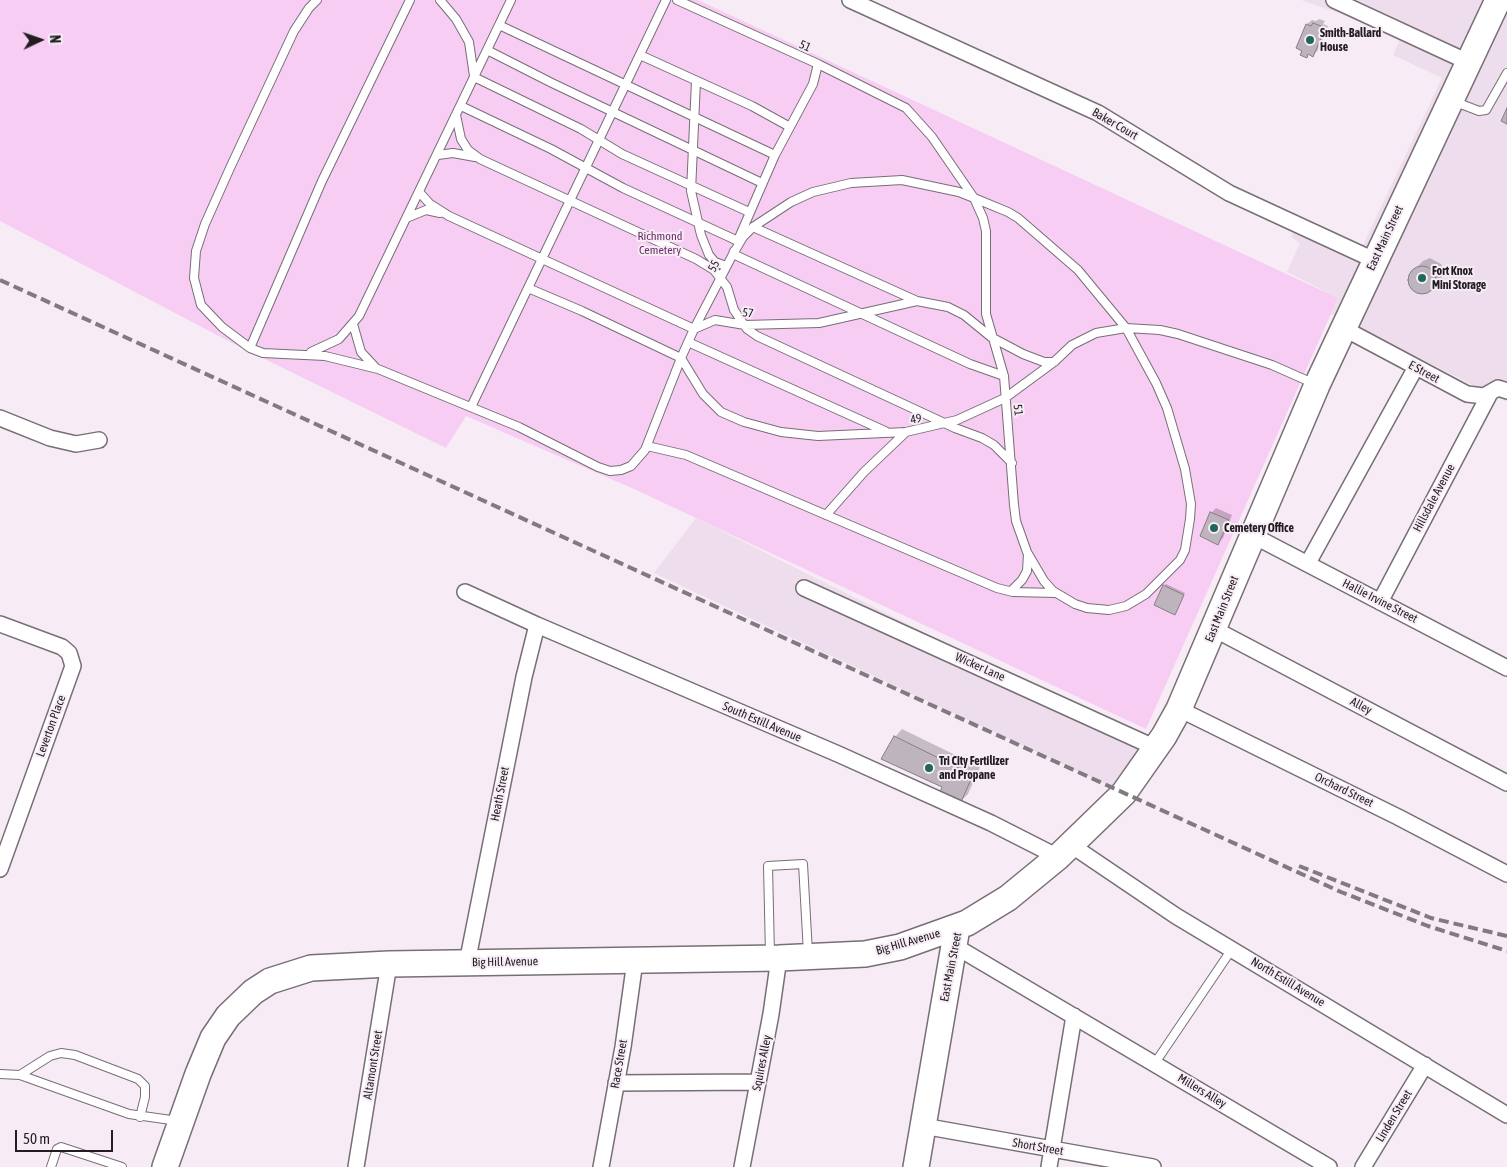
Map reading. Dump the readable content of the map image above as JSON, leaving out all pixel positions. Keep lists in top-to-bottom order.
{
  "streets": {
    "main road": ["East Main Street", "Big Hill Avenue"],
    "street": [
      "Baker Court",
      "E Street",
      "Hillsdale Avenue",
      "Hallie Irvine Street",
      "Wicker Lane",
      "Alley",
      "South Estill Avenue",
      "Leverton Place",
      "Orchard Street",
      "Heath Street",
      "North Estill Avenue",
      "Squires Alley",
      "Race Street",
      "Altamont Street",
      "Millers Alley",
      "Linden Street",
      "Short Street"
    ],
    "lane": [
      "51",
      "55",
      "57",
      "49"
    ]
  },
  "crossings": [
    ["51", "55"],
    ["51", "57"],
    ["51", "49"],
    ["Baker Court", "East Main Street"],
    ["East Main Street", "E Street"],
    ["East Main Street", "49"],
    ["East Main Street", "Hallie Irvine Street"],
    ["East Main Street", "Wicker Lane"],
    ["East Main Street", "Alley"],
    ["East Main Street", "South Estill Avenue"],
    ["East Main Street", "Orchard Street"],
    ["East Main Street", "Big Hill Avenue"],
    ["East Main Street", "North Estill Avenue"],
    ["East Main Street", "Millers Alley"],
    ["East Main Street", "Short Street"],
    ["55", "57"],
    ["55", "49"],
    ["57", "49"],
    ["E Street", "Hillsdale Avenue"],
    ["Hillsdale Avenue", "Hallie Irvine Street"],
    ["South Estill Avenue", "Heath Street"],
    ["South Estill Avenue", "North Estill Avenue"],
    ["Heath Street", "Big Hill Avenue"],
    ["Big Hill Avenue", "Squires Alley"],
    ["Big Hill Avenue", "Race Street"],
    ["Big Hill Avenue", "Altamont Street"],
    ["Big Hill Avenue", "Millers Alley"],
    ["North Estill Avenue", "Linden Street"]
  ],
  "parks": ["Richmond Cemetery"],
  "places": [
    "Smith-Ballard House",
    "Fort Knox Mini Storage",
    "Cemetery Office",
    "Tri City Fertilizer and Propane"
  ],
  "scale_bar": "50 m",
  "north": "right"
}
